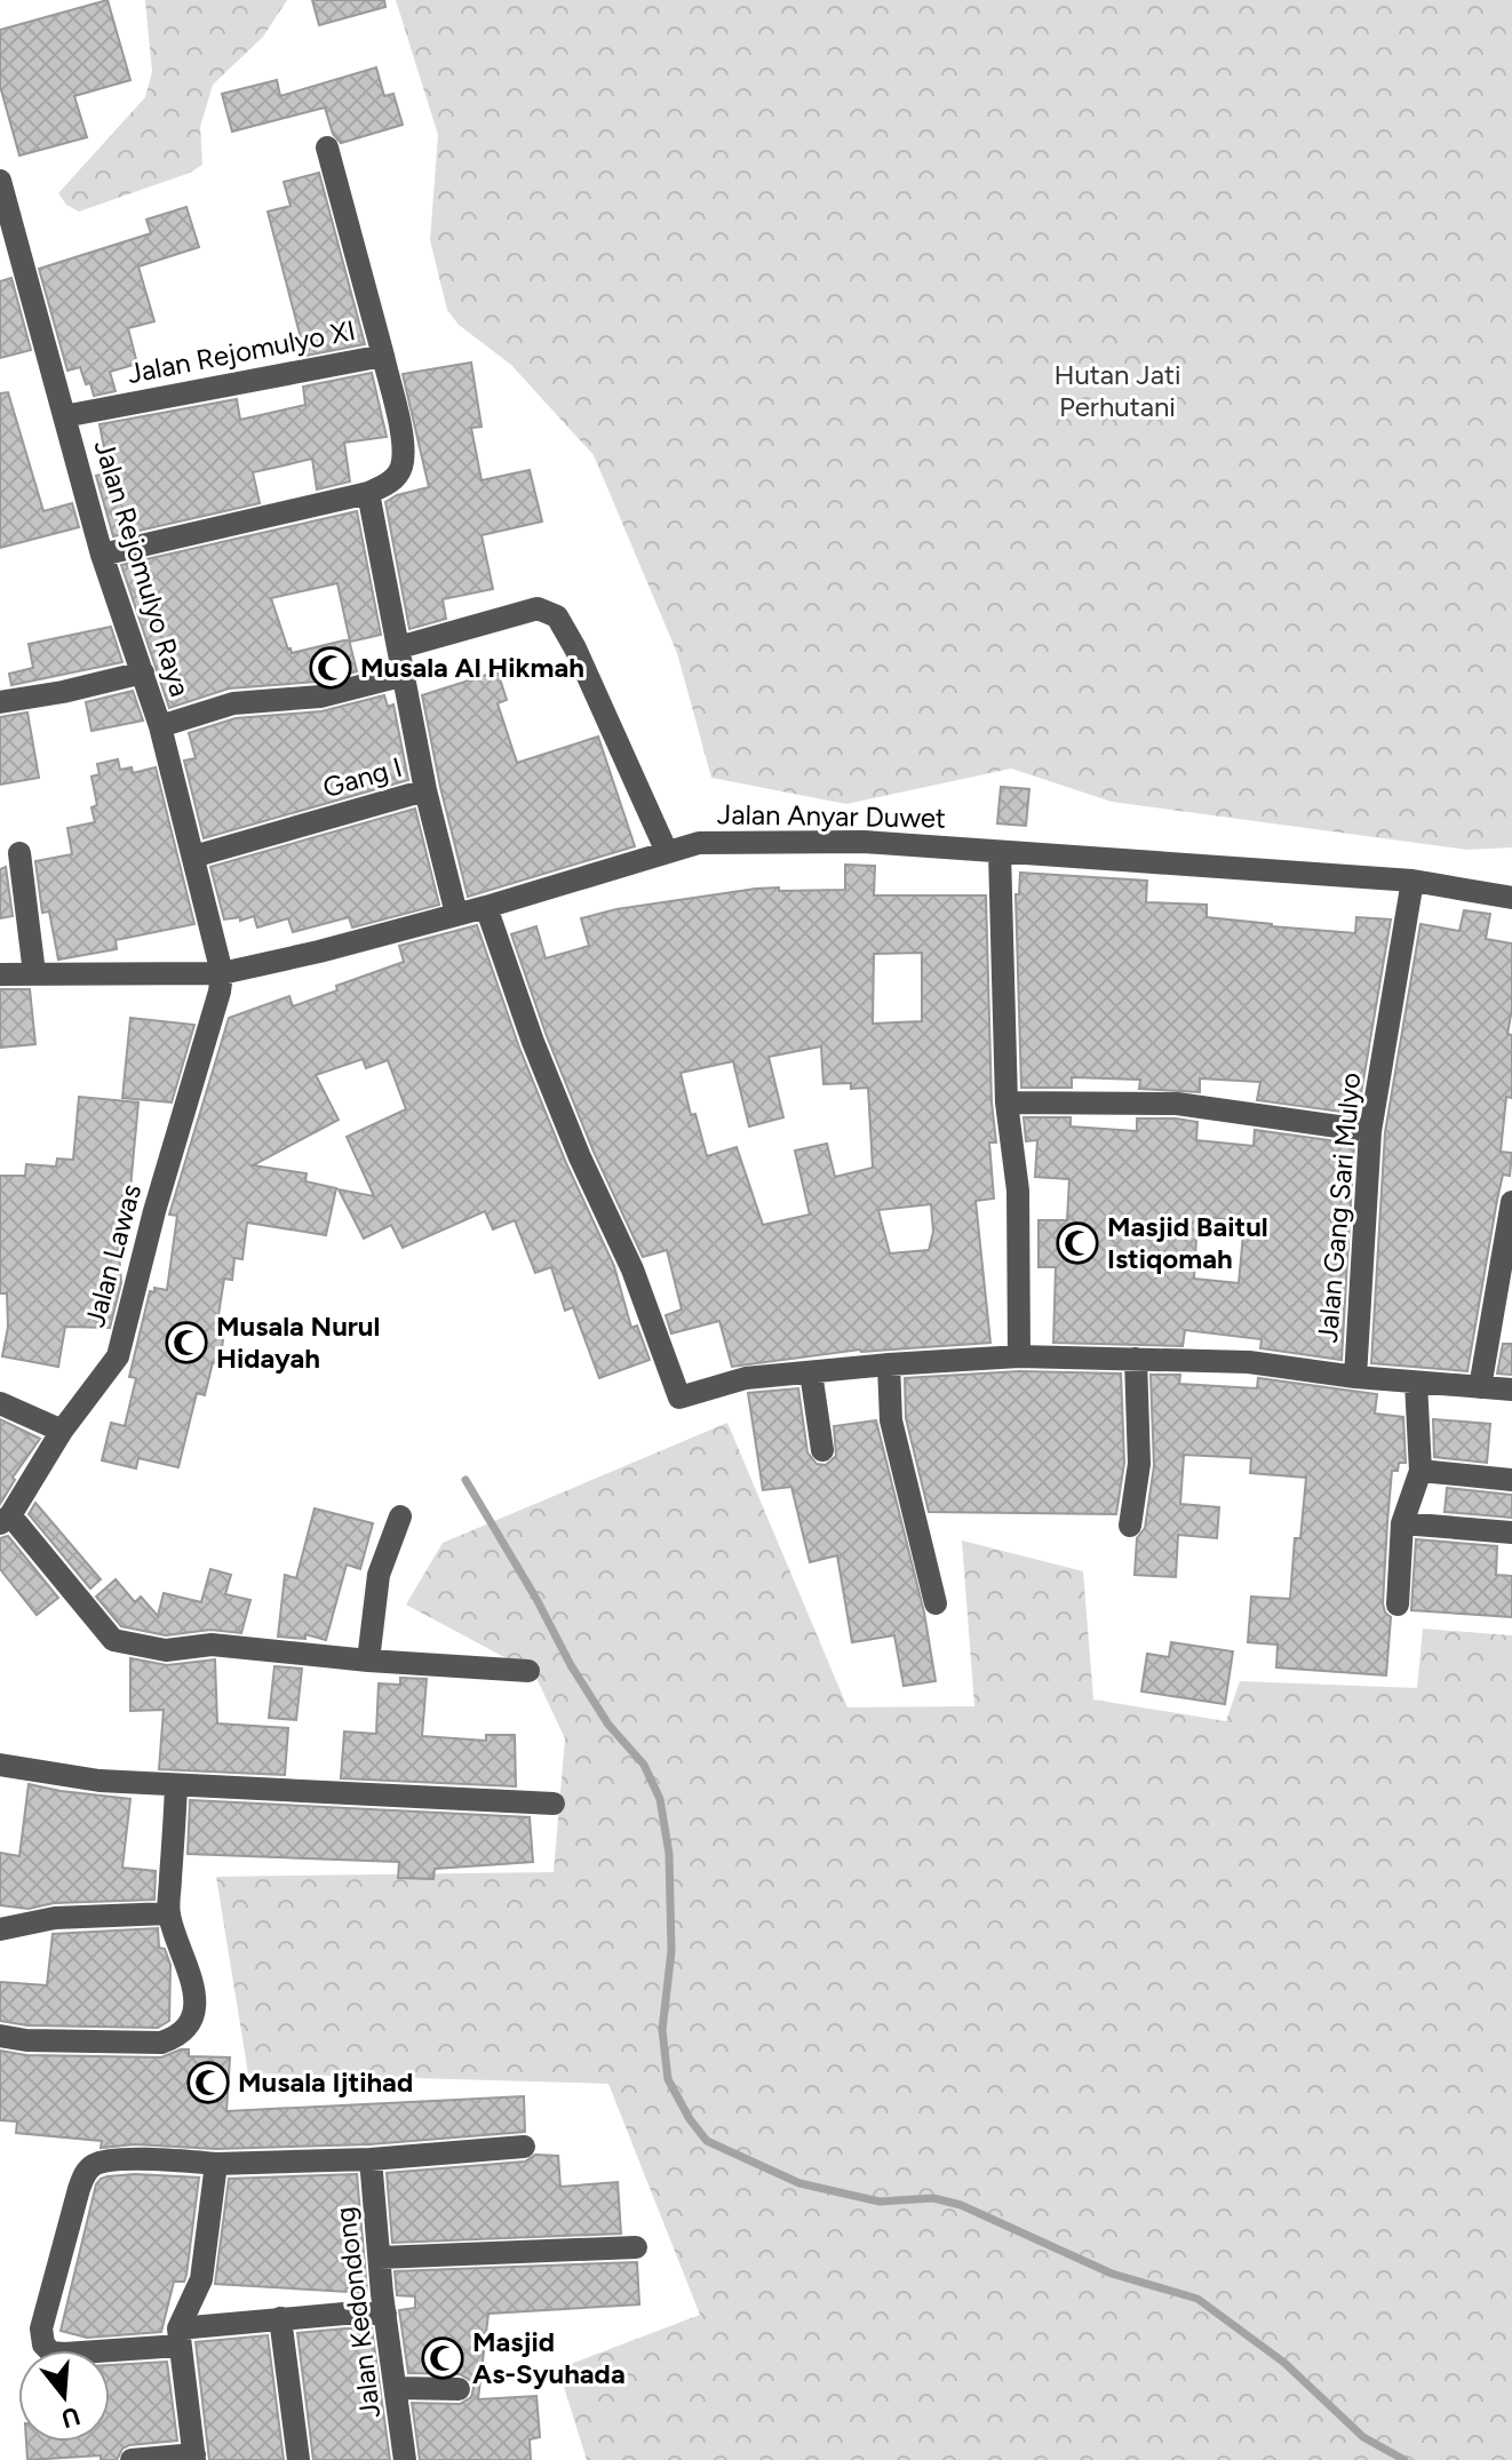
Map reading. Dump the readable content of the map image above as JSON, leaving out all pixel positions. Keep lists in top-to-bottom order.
{
  "streets": {
    "street": [
      "Jalan Rejomulyo XI",
      "Jalan Rejomulyo Raya",
      "Gang I",
      "Jalan Anyar Duwet",
      "Jalan Gang Sari Mulyo",
      "Jalan Lawas",
      "Jalan Kedondong"
    ]
  },
  "crossings": [
    ["Jalan Rejomulyo XI", "Jalan Rejomulyo Raya"],
    ["Jalan Rejomulyo Raya", "Gang I"],
    ["Jalan Rejomulyo Raya", "Jalan Anyar Duwet"],
    ["Jalan Rejomulyo Raya", "Jalan Lawas"],
    ["Gang I", "Jalan Anyar Duwet"],
    ["Jalan Anyar Duwet", "Jalan Gang Sari Mulyo"],
    ["Jalan Anyar Duwet", "Jalan Lawas"]
  ],
  "parks": ["Hutan Jati Perhutani"],
  "places": {
    "mosque": [
      "Musala Al Hikmah",
      "Masjid Baitul Istiqomah",
      "Musala Nurul Hidayah",
      "Musala Ijtihad",
      "Masjid As-Syuhada"
    ]
  },
  "north": "bottom"
}
